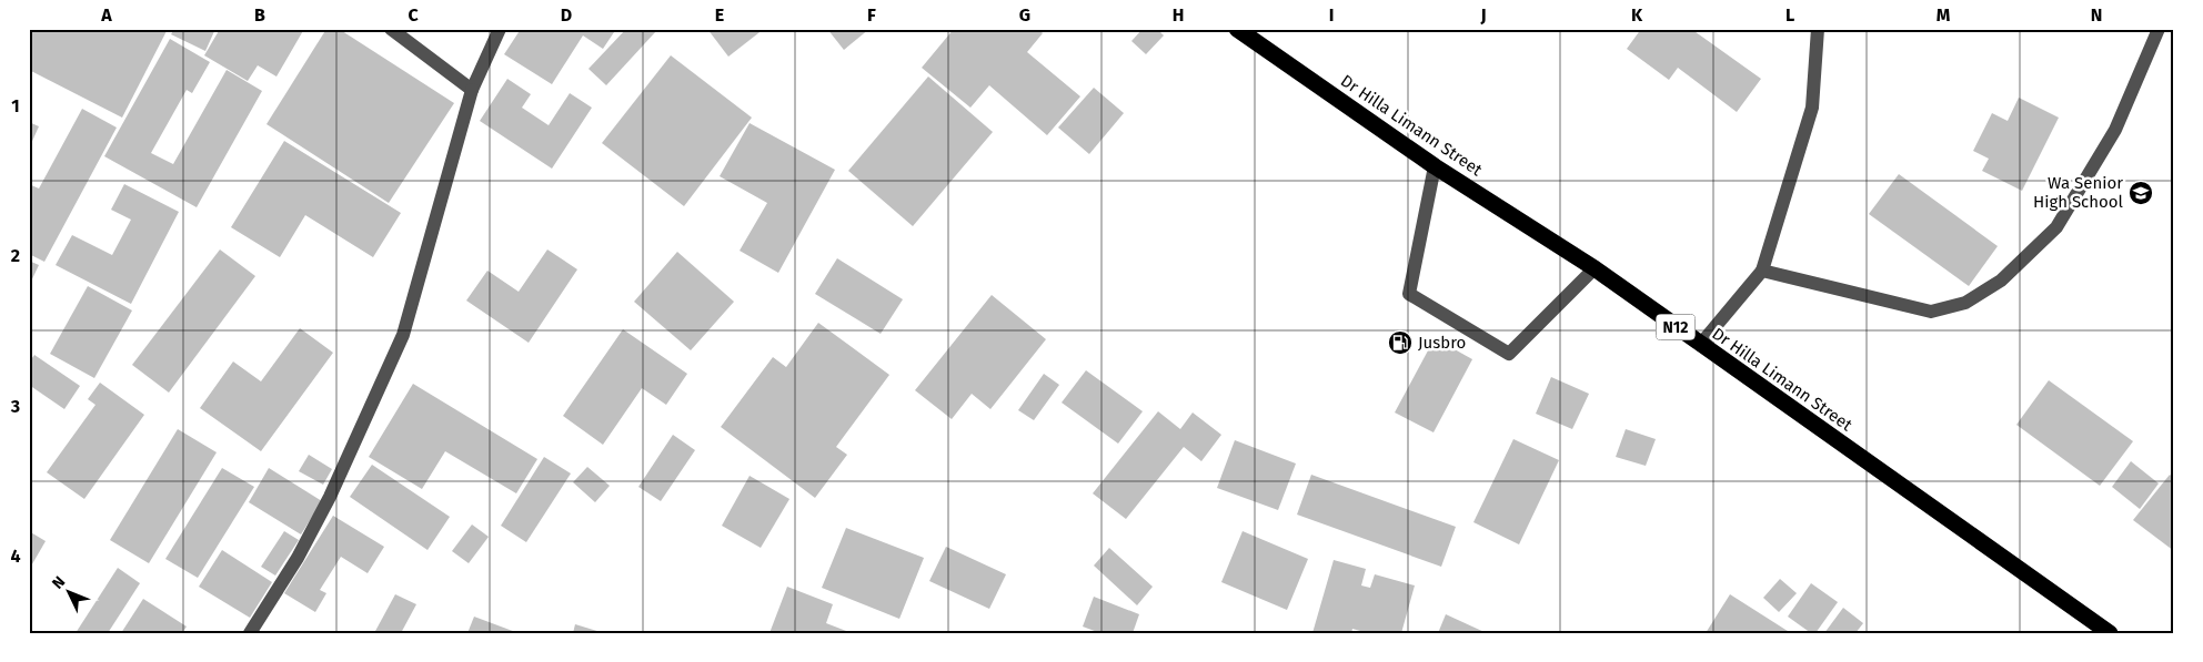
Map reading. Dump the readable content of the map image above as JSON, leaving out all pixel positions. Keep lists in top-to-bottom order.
{
  "streets": {
    "highway": ["Dr Hilla Limann Street", "N12"]
  },
  "places": {
    "school or university": ["Wa Senior High School"],
    "fuel station": ["Jusbro"]
  },
  "north": "top left",
  "grid": {
    "columns": [
      "A",
      "B",
      "C",
      "D",
      "E",
      "F",
      "G",
      "H",
      "I",
      "J",
      "K",
      "L",
      "M",
      "N"
    ],
    "rows": [
      "1",
      "2",
      "3",
      "4"
    ]
  }
}
